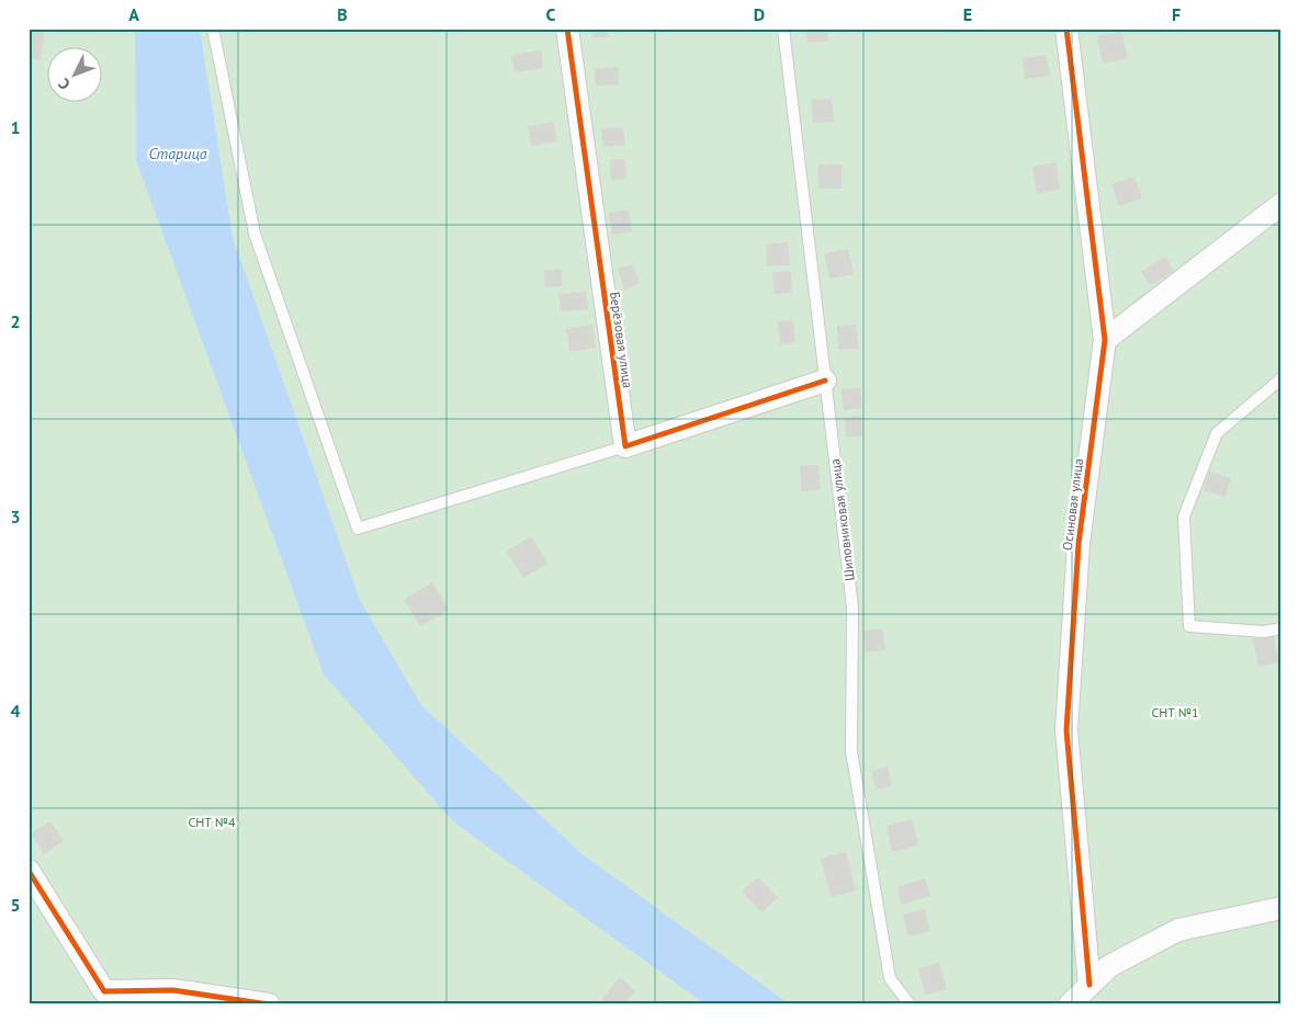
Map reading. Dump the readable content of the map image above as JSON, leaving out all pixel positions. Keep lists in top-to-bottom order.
{
  "streets": {
    "street": ["Берёзовая улица", "Осиновая улица"],
    "lane": ["Шиповниковая улица"]
  },
  "water": ["Старица"],
  "parks": ["СНТ №1", "СНТ №4"],
  "north": "bottom left",
  "grid": {
    "columns": [
      "A",
      "B",
      "C",
      "D",
      "E",
      "F"
    ],
    "rows": [
      "1",
      "2",
      "3",
      "4",
      "5"
    ]
  }
}
